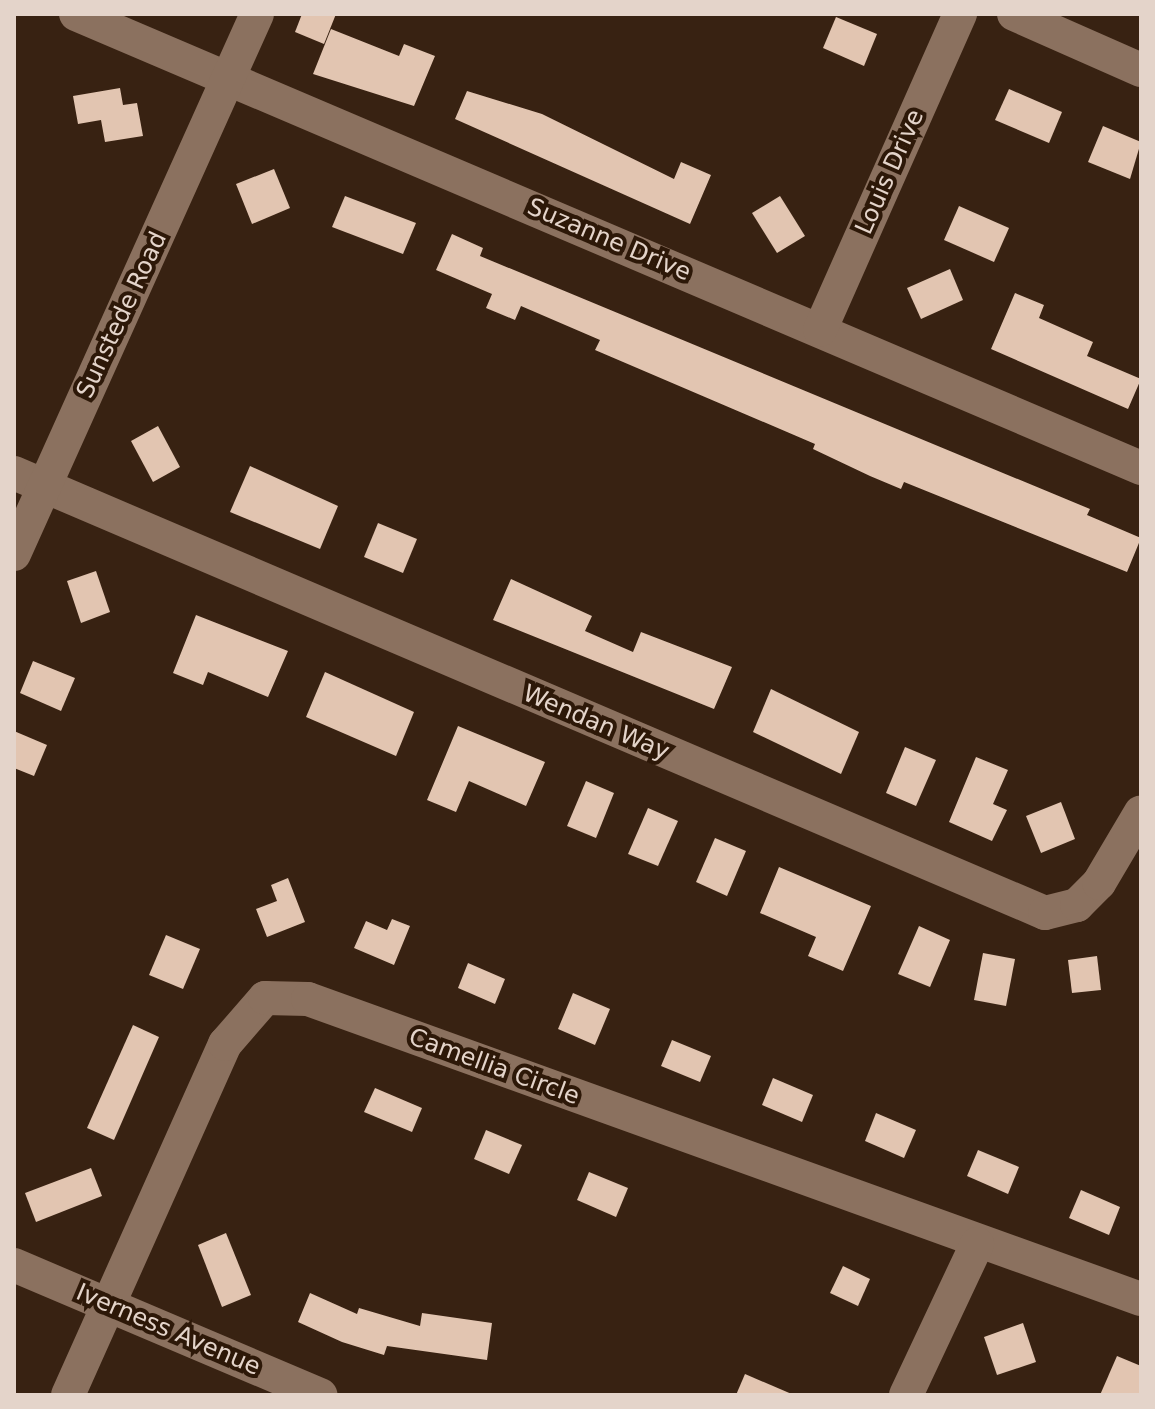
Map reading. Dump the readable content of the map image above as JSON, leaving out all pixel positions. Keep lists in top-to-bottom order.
{
  "streets": {
    "street": [
      "Louis Drive",
      "Suzanne Drive",
      "Sunstede Road",
      "Wendan Way",
      "Camellia Circle",
      "Iverness Avenue"
    ]
  },
  "crossings": [
    ["Louis Drive", "Suzanne Drive"],
    ["Suzanne Drive", "Sunstede Road"],
    ["Sunstede Road", "Wendan Way"],
    ["Camellia Circle", "Iverness Avenue"]
  ]
}
